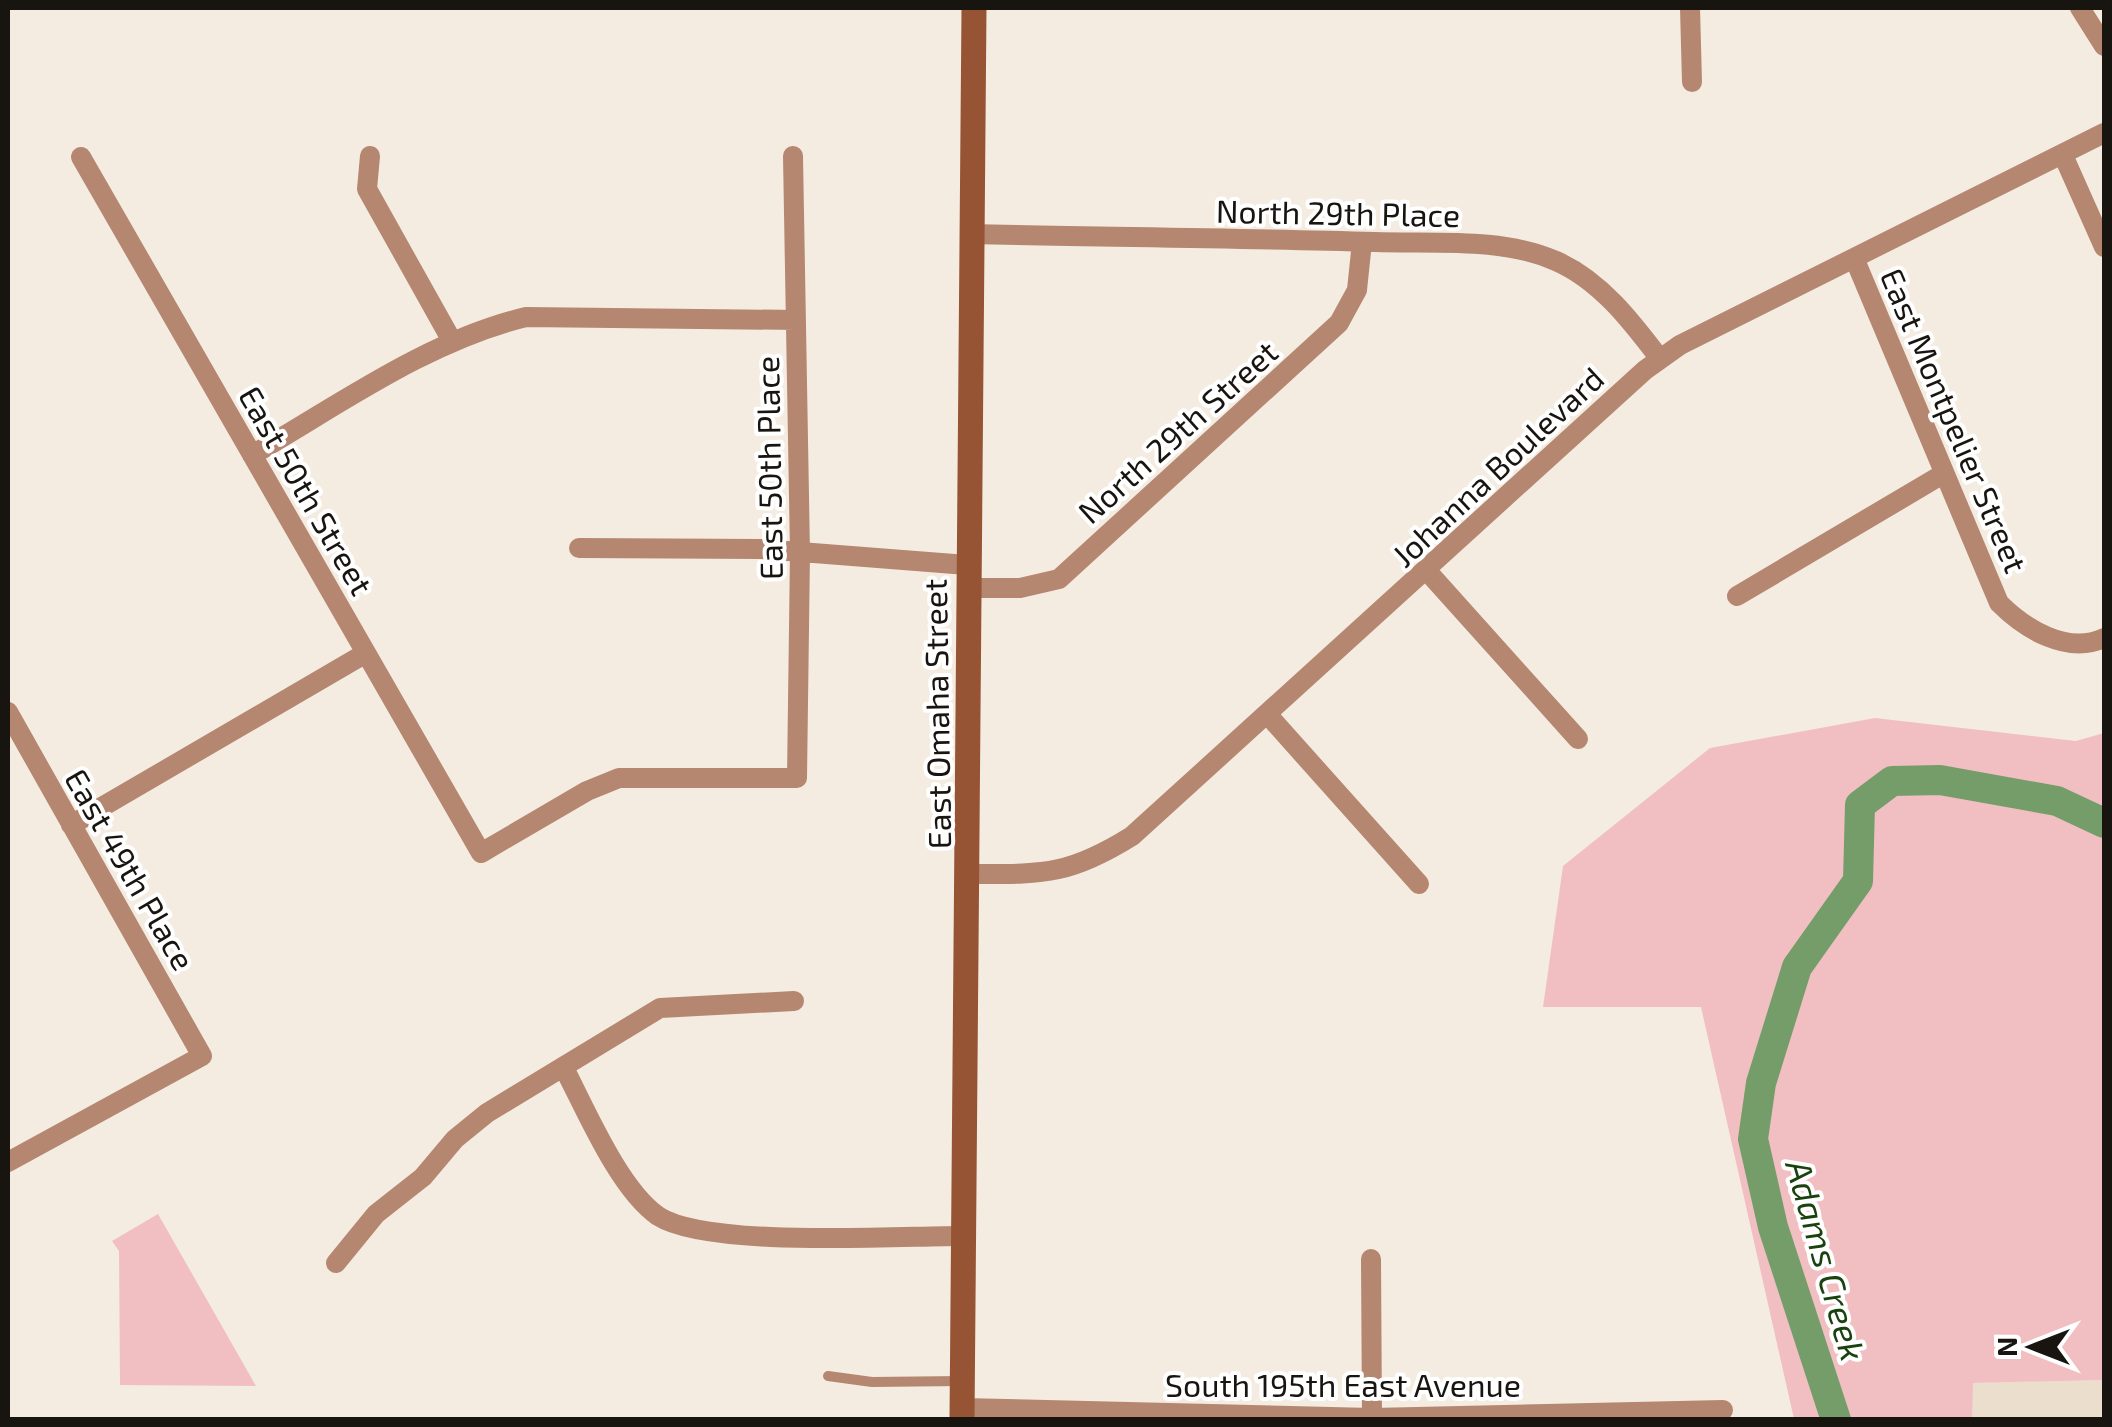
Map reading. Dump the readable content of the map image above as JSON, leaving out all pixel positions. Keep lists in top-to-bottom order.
{
  "streets": {
    "street": [
      "North 29th Place",
      "East Montpelier Street",
      "North 29th Street",
      "Johanna Boulevard",
      "East 50th Place",
      "East 50th Street",
      "East Omaha Street",
      "East 49th Place",
      "South 195th East Avenue"
    ]
  },
  "crossings": [
    ["North 29th Place", "North 29th Street"],
    ["North 29th Place", "Johanna Boulevard"],
    ["North 29th Place", "East Omaha Street"],
    ["East Montpelier Street", "Johanna Boulevard"],
    ["North 29th Street", "East 50th Place"],
    ["North 29th Street", "East Omaha Street"],
    ["Johanna Boulevard", "East Omaha Street"],
    ["East 50th Place", "East 50th Street"],
    ["East Omaha Street", "South 195th East Avenue"]
  ],
  "water": ["Adams Creek"],
  "north": "left"
}
